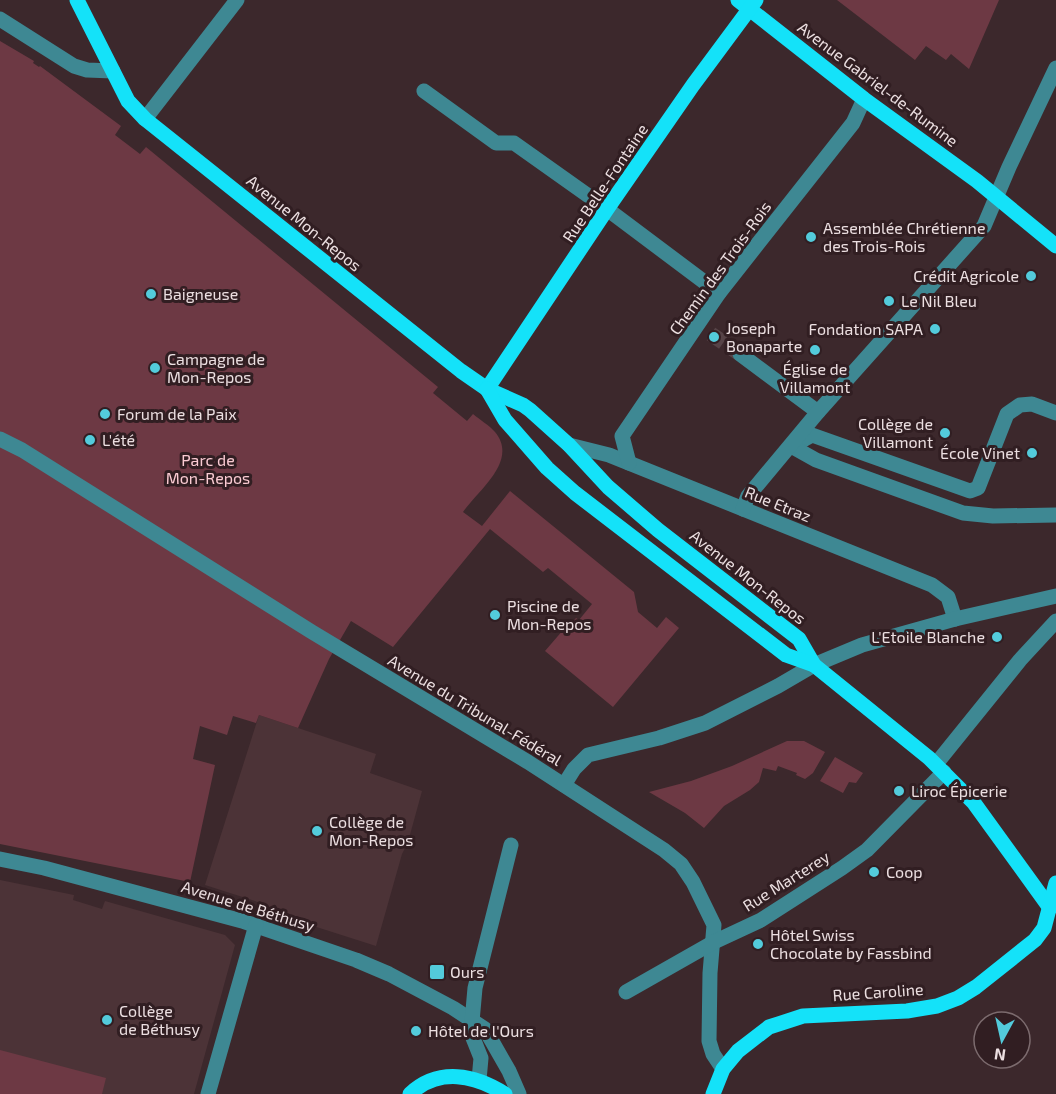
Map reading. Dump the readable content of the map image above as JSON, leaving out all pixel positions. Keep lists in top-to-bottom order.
{
  "streets": {
    "main road": [
      "Avenue Gabriel-de-Rumine",
      "Rue Belle-Fontaine",
      "Avenue Mon-Repos",
      "Rue Caroline"
    ],
    "street": [
      "Chemin des Trois-Rois",
      "Rue Etraz",
      "Avenue du Tribunal-Fédéral",
      "Rue Marterey",
      "Avenue de Béthusy"
    ]
  },
  "crossings": [
    ["Avenue Gabriel-de-Rumine", "Rue Belle-Fontaine"],
    ["Avenue Gabriel-de-Rumine", "Chemin des Trois-Rois"],
    ["Rue Belle-Fontaine", "Avenue Mon-Repos"],
    ["Avenue Mon-Repos", "Rue Etraz"],
    ["Avenue Mon-Repos", "Avenue du Tribunal-Fédéral"],
    ["Chemin des Trois-Rois", "Rue Etraz"],
    ["Rue Etraz", "Avenue du Tribunal-Fédéral"]
  ],
  "parks": ["Parc de Mon-Repos"],
  "places": {
    "other": [
      "Assemblée Chrétienne des Trois-Rois",
      "Crédit Agricole",
      "Baigneuse",
      "Le Nil Bleu",
      "Fondation SAPA",
      "Joseph Bonaparte",
      "Église de Villamont",
      "Campagne de Mon-Repos",
      "Forum de la Paix",
      "Collège de Villamont",
      "L'été",
      "École Vinet",
      "Piscine de Mon-Repos",
      "L'Etoile Blanche",
      "Liroc Épicerie",
      "Collège de Mon-Repos",
      "Coop",
      "Hôtel Swiss Chocolate by Fassbind",
      "Collège de Béthusy",
      "Hôtel de l'Ours"
    ],
    "transit": ["Ours"]
  },
  "north": "bottom"
}
